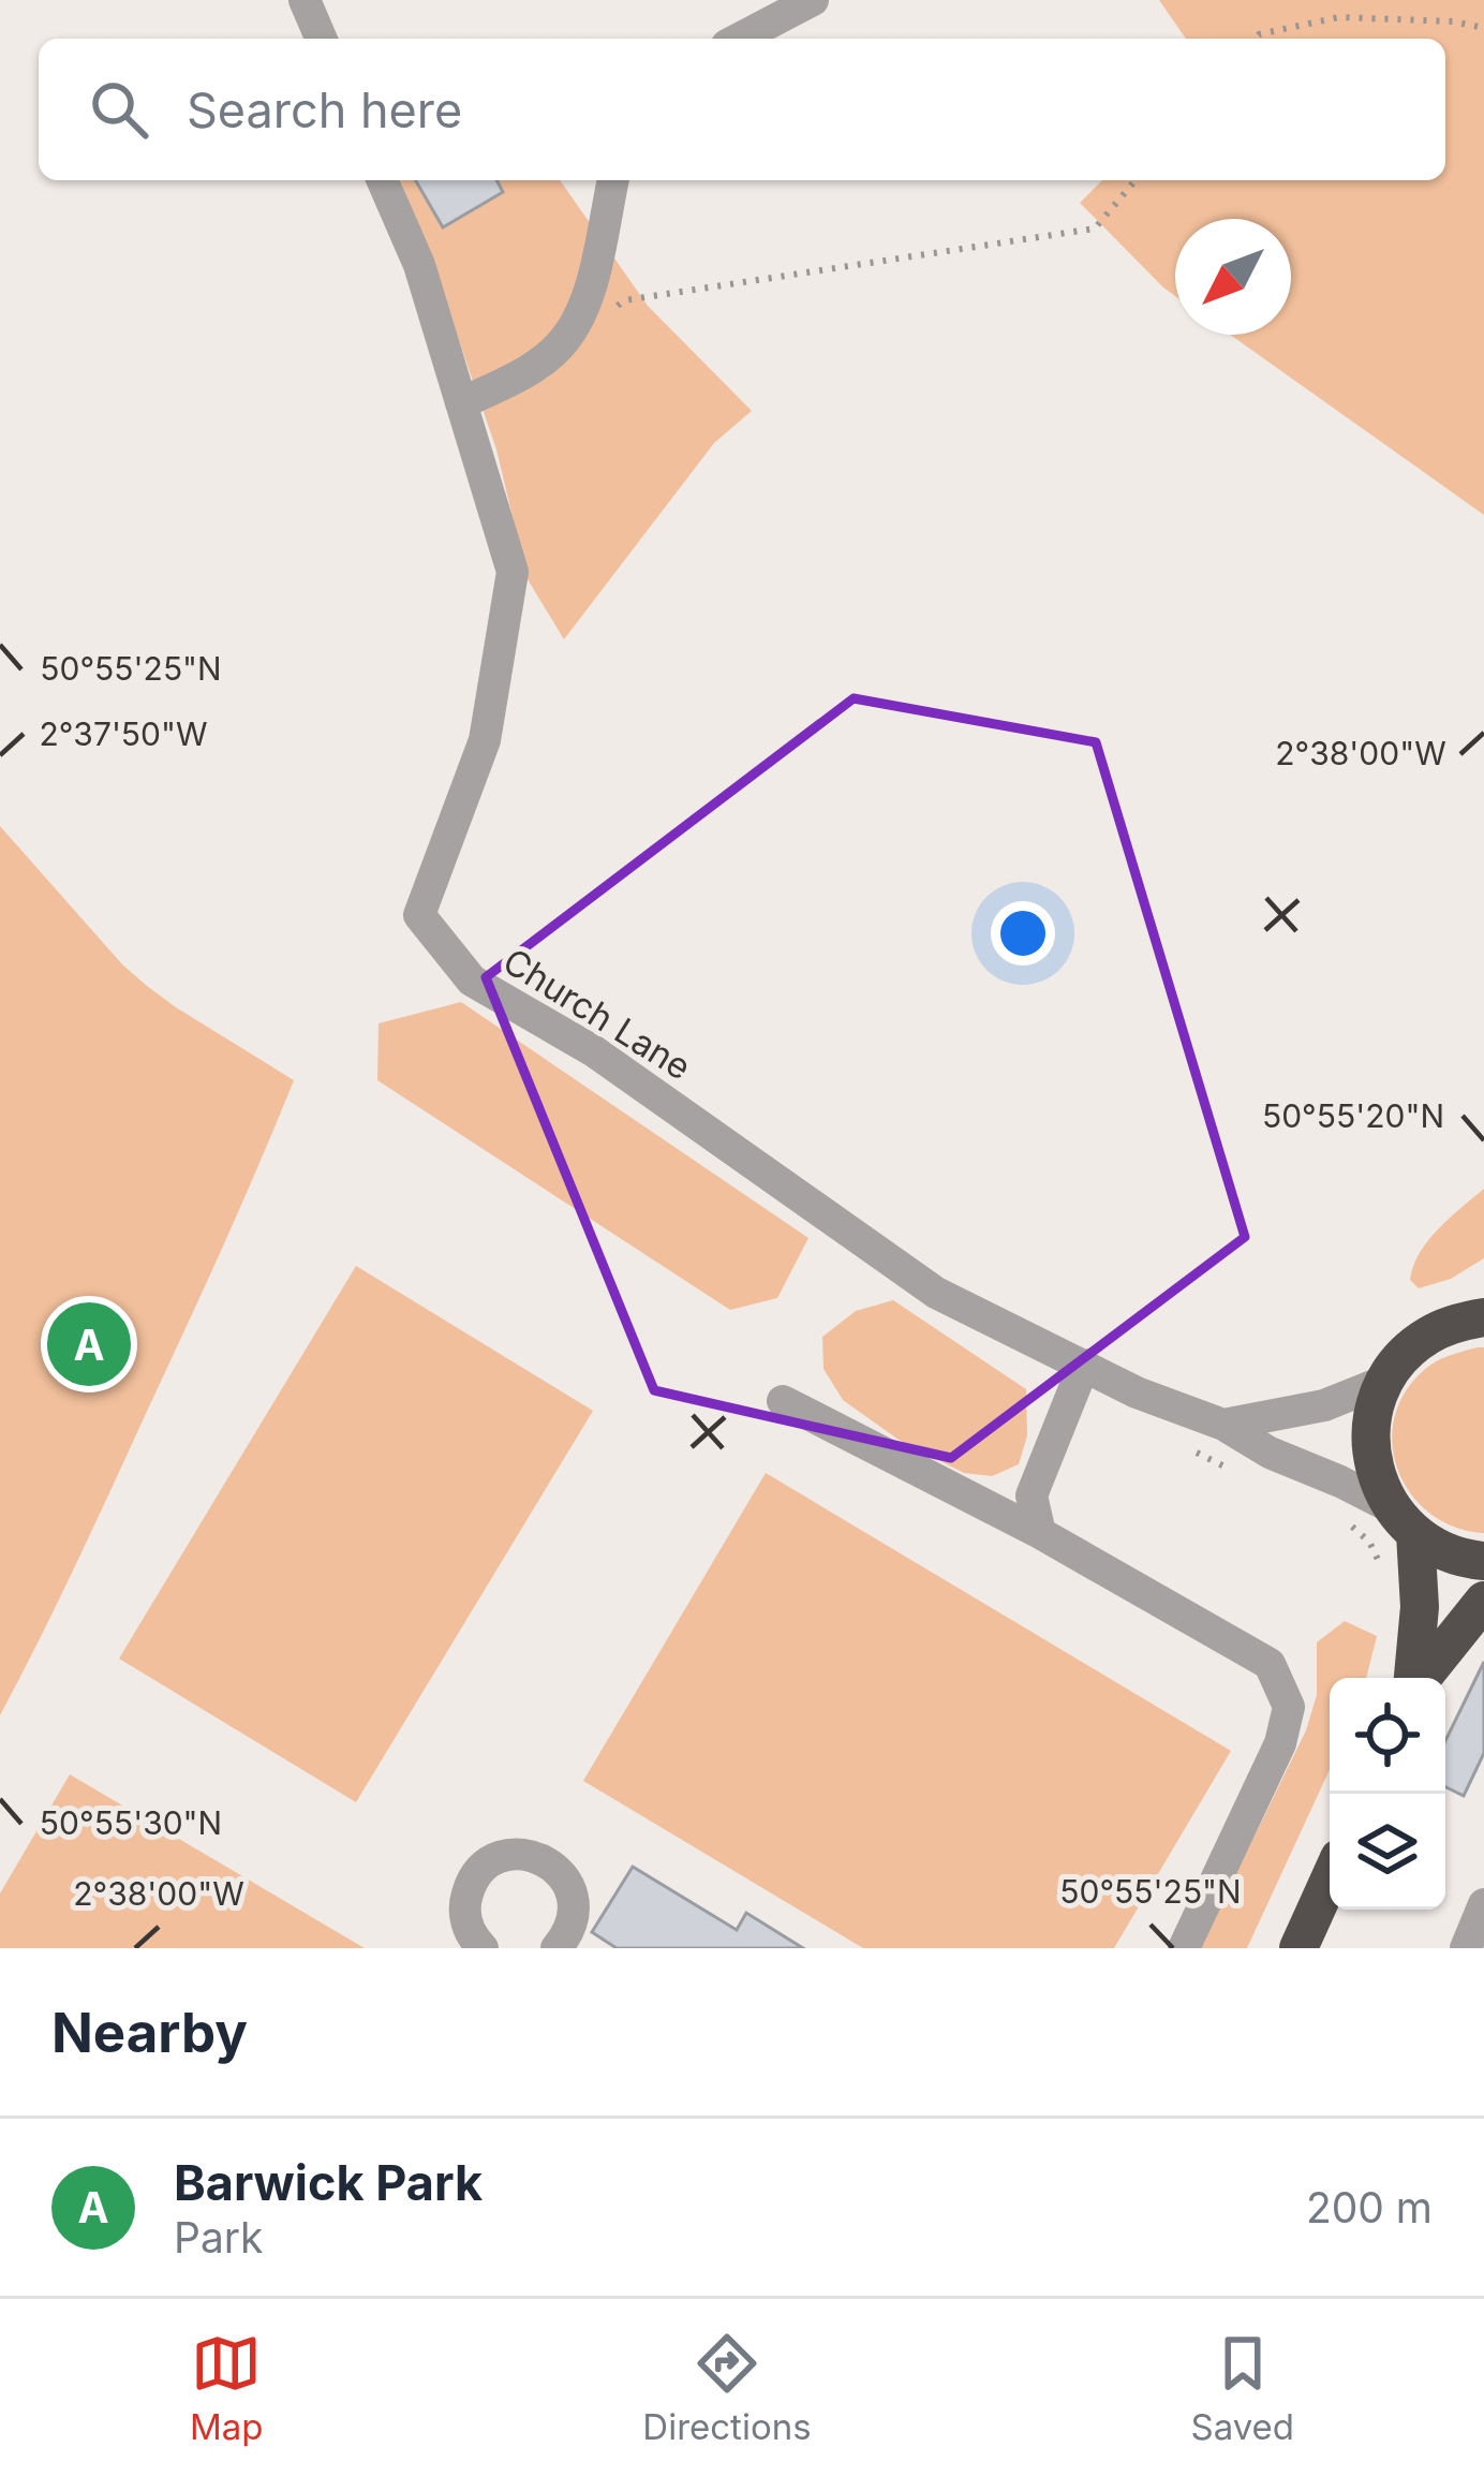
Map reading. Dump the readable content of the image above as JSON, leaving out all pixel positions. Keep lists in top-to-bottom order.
{
  "streets": {
    "street": ["Church Lane"]
  },
  "north": "bottom left",
  "page": {
    "search": "Search here",
    "pins": "A",
    "heading": "Nearby",
    "list": [
      {
        "mark": "A",
        "name": "Barwick Park",
        "note": "Park",
        "value": "200 m"
      }
    ],
    "nav": ["Map", "Directions", "Saved"]
  },
  "coordinates": [
    "50°55'25\"N",
    "2°37'50\"W",
    "2°38'00\"W",
    "50°55'20\"N",
    "50°55'30\"N"
  ]
}
